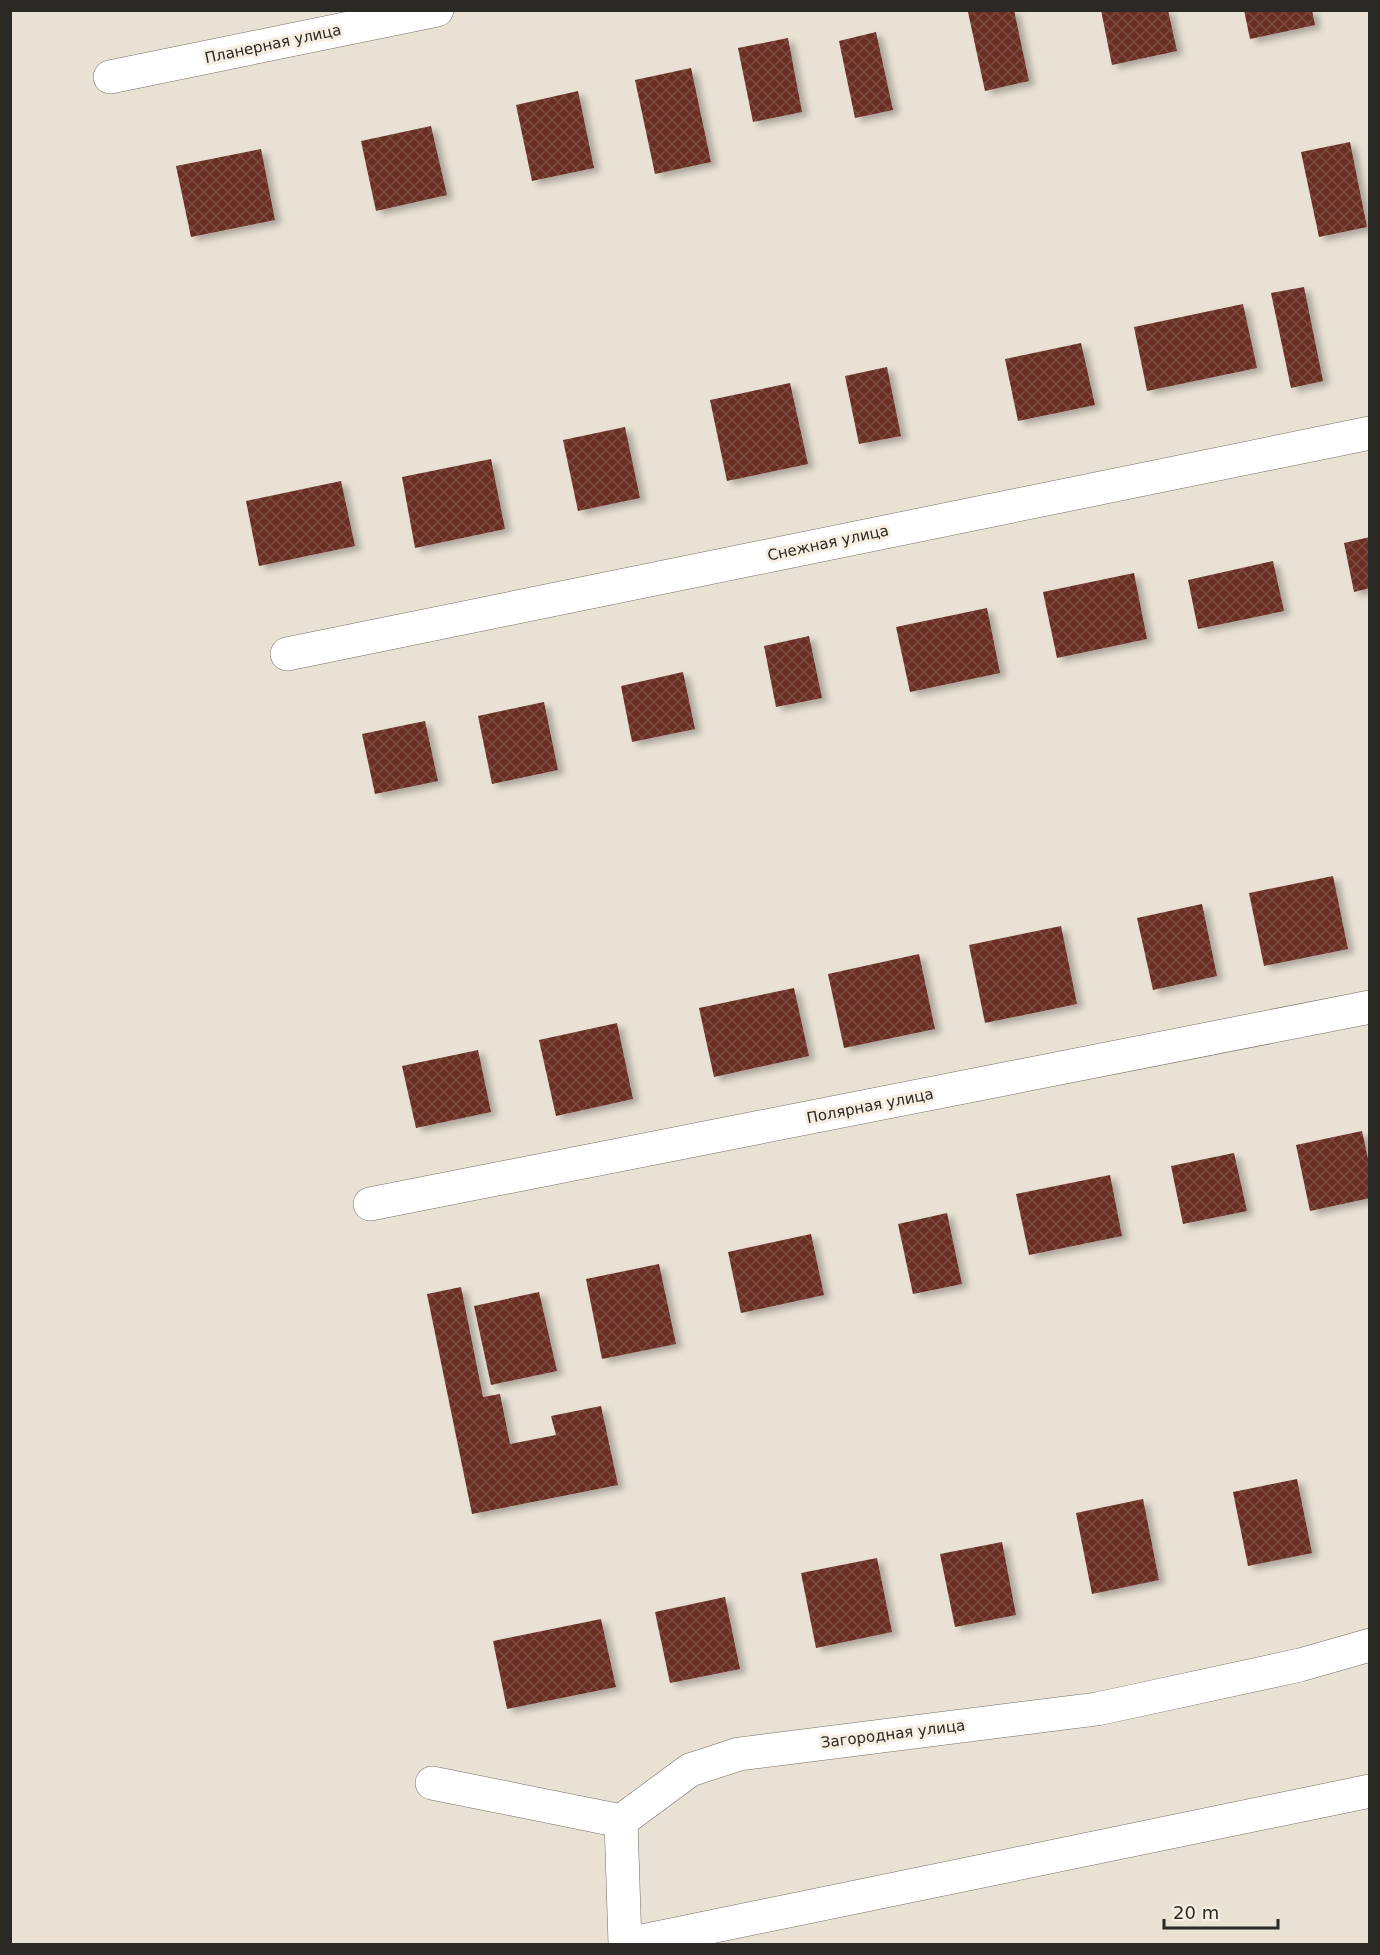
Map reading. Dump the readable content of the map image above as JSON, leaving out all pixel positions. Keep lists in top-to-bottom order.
{
  "streets": {
    "street": [
      "Планерная улица",
      "Снежная улица",
      "Полярная улица",
      "Загородная улица"
    ]
  },
  "scale_bar": "20 m"
}
